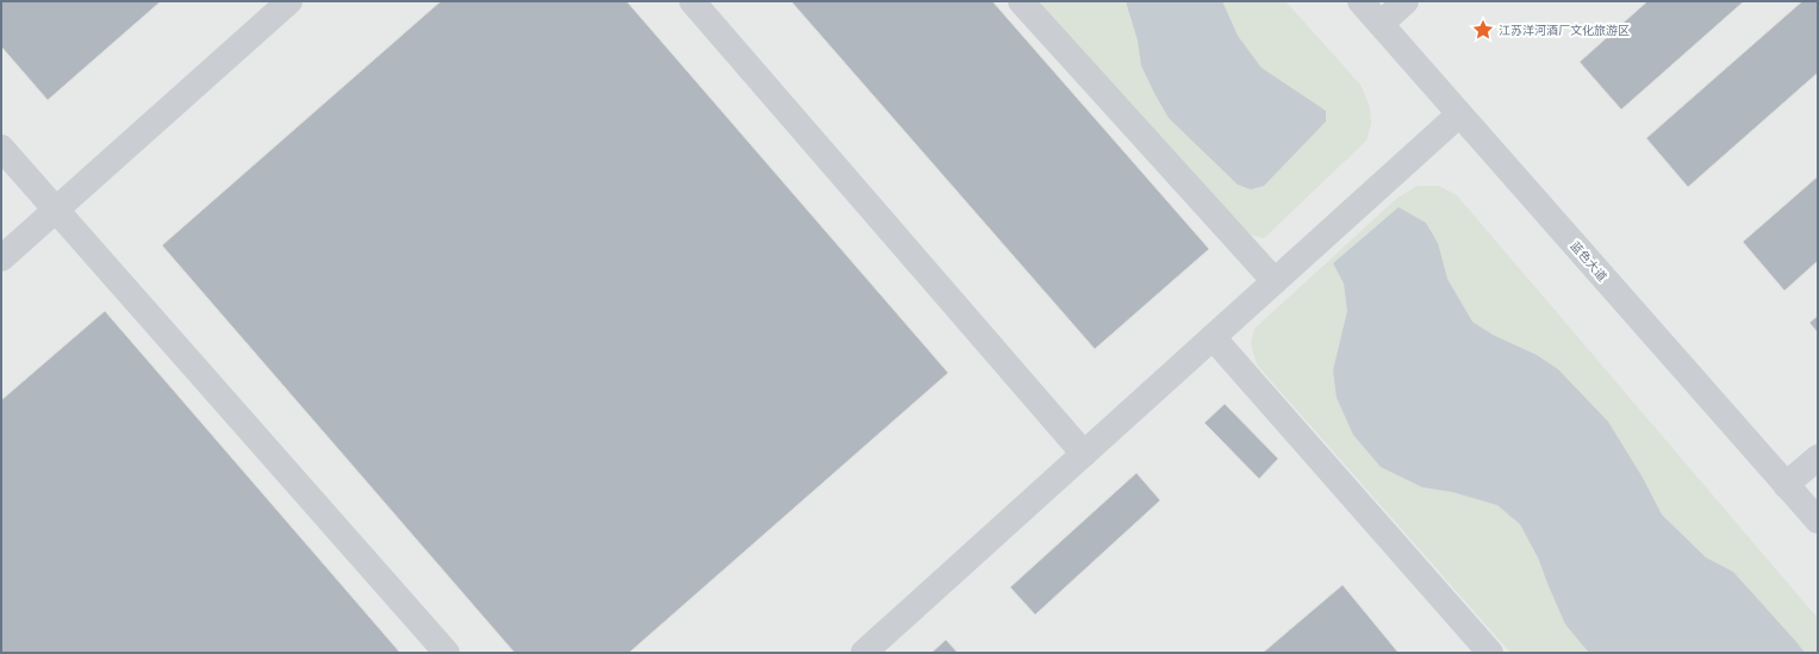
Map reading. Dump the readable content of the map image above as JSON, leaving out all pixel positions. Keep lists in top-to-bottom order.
{
  "streets": {
    "street": ["蓝色大道"]
  },
  "places": {
    "place": ["江苏洋河酒厂文化旅游区"]
  }
}
